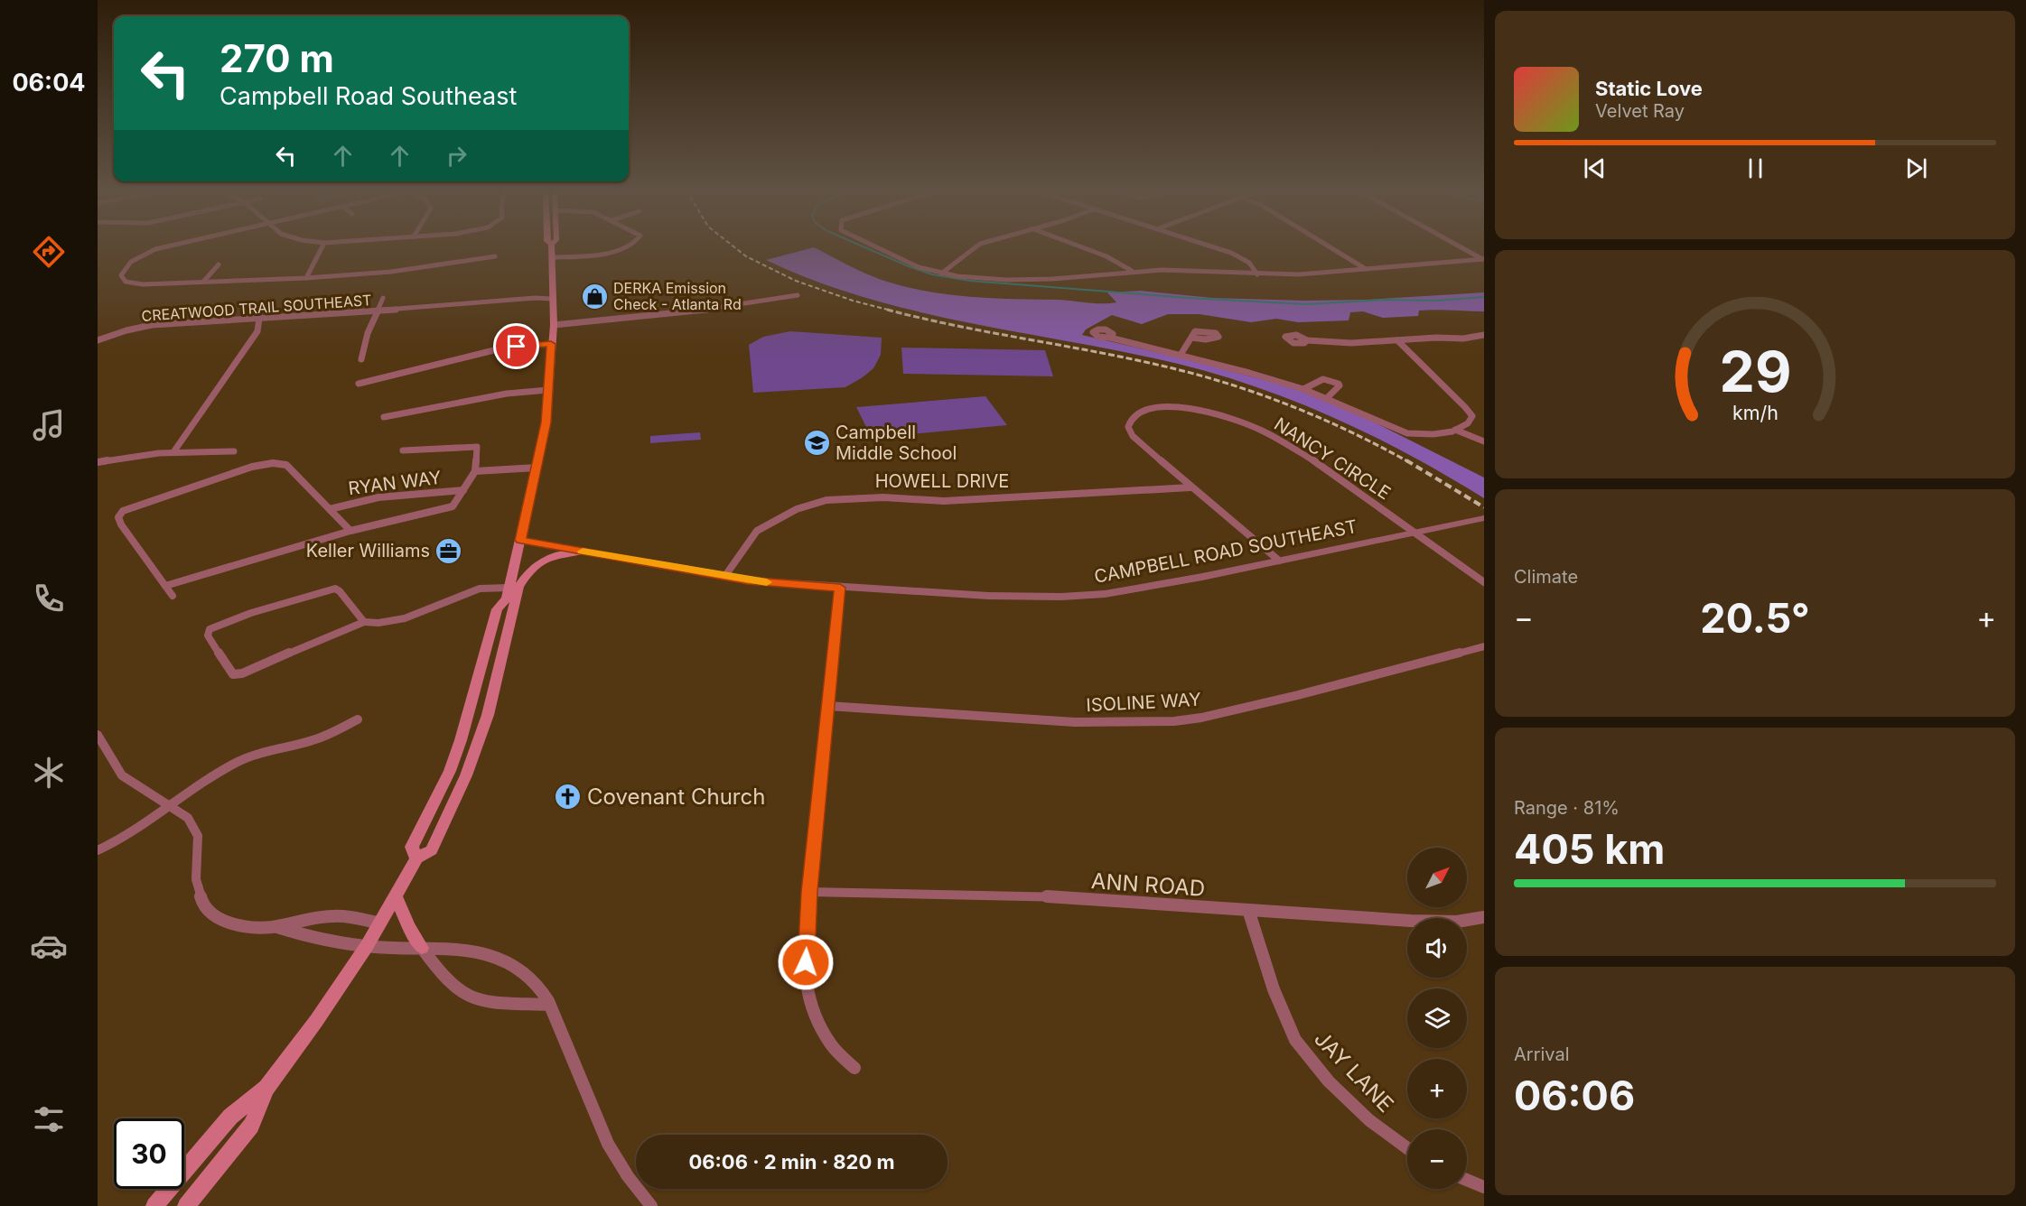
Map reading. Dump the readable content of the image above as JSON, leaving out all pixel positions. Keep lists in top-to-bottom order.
{
  "streets": {
    "street": [
      "CREATWOOD TRAIL SOUTHEAST",
      "NANCY CIRCLE",
      "HOWELL DRIVE",
      "RYAN WAY",
      "CAMPBELL ROAD SOUTHEAST",
      "ISOLINE WAY",
      "ANN ROAD",
      "JAY LANE"
    ]
  },
  "crossings": [
    ["NANCY CIRCLE", "HOWELL DRIVE"],
    ["NANCY CIRCLE", "CAMPBELL ROAD SOUTHEAST"],
    ["HOWELL DRIVE", "CAMPBELL ROAD SOUTHEAST"],
    ["ANN ROAD", "JAY LANE"]
  ],
  "places": {
    "shop": ["DERKA Emission Check - Atlanta Rd"],
    "school or university": ["Campbell Middle School"],
    "office": ["Keller Williams"],
    "church": ["Covenant Church"]
  },
  "north": "top right",
  "page": {
    "tabs": "06:04",
    "turn": ["270 m", "Campbell Road Southeast"],
    "song": ["Static Love", "Velvet Ray"],
    "tile": [
      "Climate",
      ["Range · 81%", "405 km"],
      ["Arrival", "06:06"]
    ],
    "heat": ["−", "20.5°", "+"],
    "map_buttons": ["+", "−"],
    "limit": "30",
    "trip": "06:06 · 2 min · 820 m",
    "gauge": ["29", "km/h"]
  }
}
